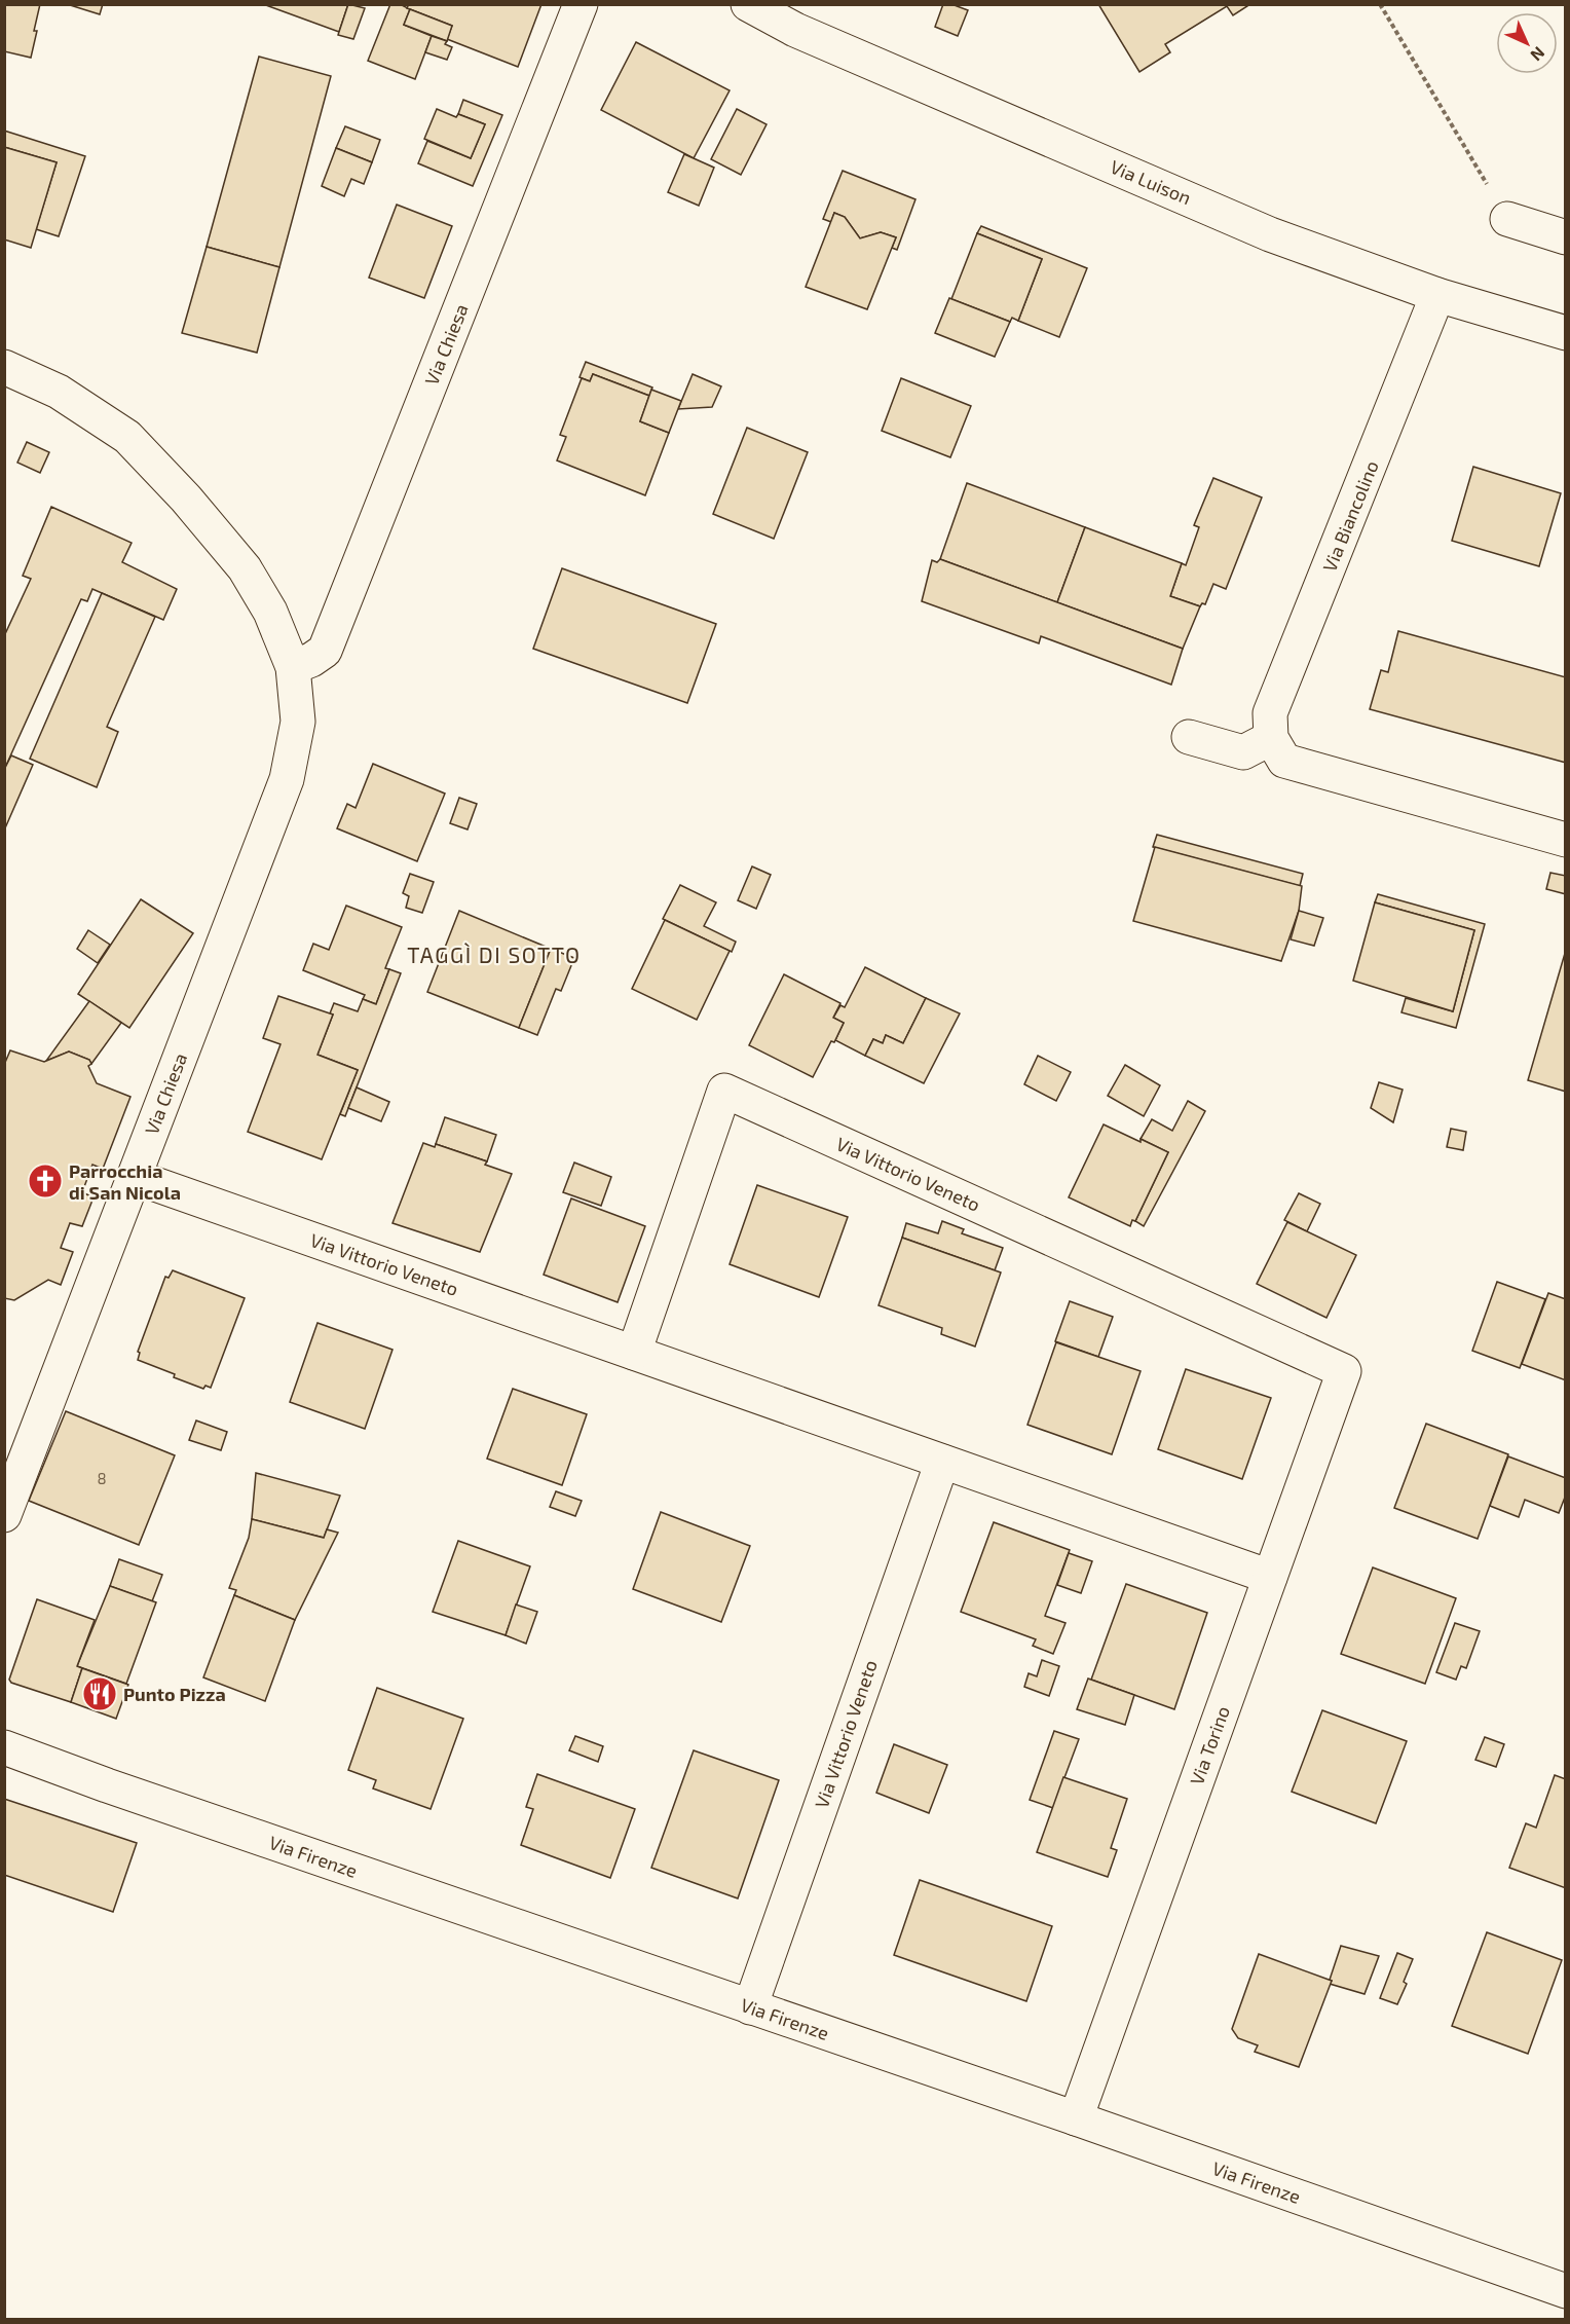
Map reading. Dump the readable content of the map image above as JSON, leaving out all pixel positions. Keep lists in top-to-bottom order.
{
  "streets": {
    "street": [
      "Via Luison",
      "Via Chiesa",
      "Via Biancolino",
      "Via Vittorio Veneto",
      "Via Torino",
      "Via Firenze"
    ]
  },
  "crossings": [
    ["Via Luison", "Via Biancolino"],
    ["Via Chiesa", "Via Vittorio Veneto"],
    ["Via Vittorio Veneto", "Via Torino"],
    ["Via Vittorio Veneto", "Via Firenze"],
    ["Via Torino", "Via Firenze"]
  ],
  "districts": ["TAGGÌ DI SOTTO"],
  "places": {
    "church": ["Parrocchia di San Nicola"],
    "restaurant": ["Punto Pizza"]
  },
  "house_numbers": ["8"],
  "north": "bottom right"
}
